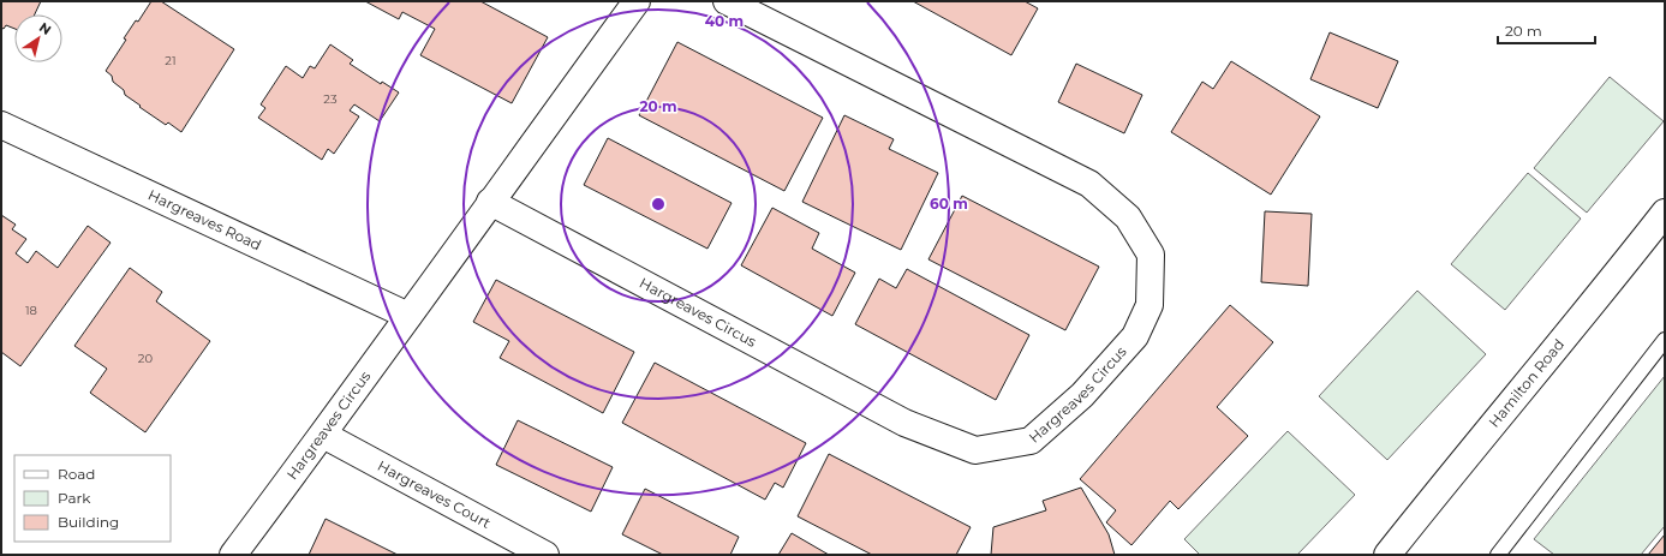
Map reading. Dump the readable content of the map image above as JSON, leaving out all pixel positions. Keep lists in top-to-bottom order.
{
  "streets": {
    "street": [
      "Hargreaves Road",
      "Hargreaves Circus",
      "Hamilton Road",
      "Hargreaves Court"
    ]
  },
  "crossings": [
    ["Hargreaves Road", "Hargreaves Circus"],
    ["Hargreaves Circus", "Hargreaves Court"]
  ],
  "house_numbers": [
    "21",
    "23",
    "18",
    "20"
  ],
  "legend": ["Road", "Park", "Building"],
  "scale_bar": "20 m",
  "north": "top right",
  "rings": ["40 m", "20 m", "60 m"]
}
